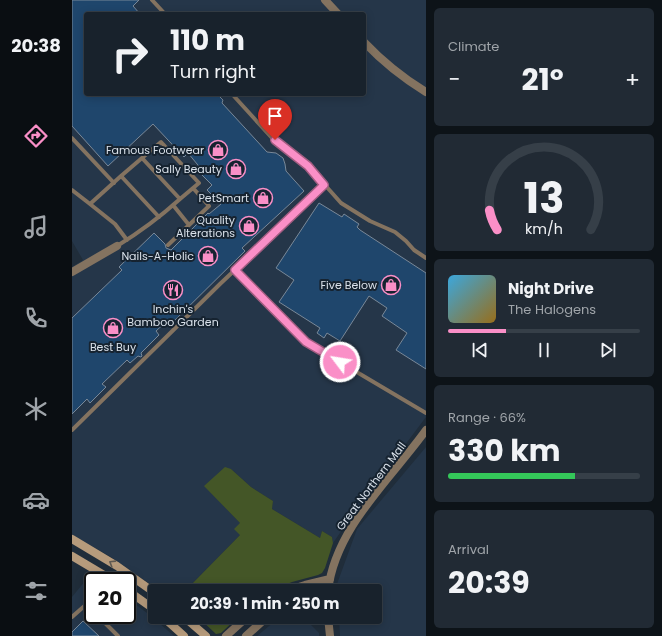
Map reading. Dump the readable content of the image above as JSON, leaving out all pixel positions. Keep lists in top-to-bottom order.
{
  "streets": {
    "street": ["Great Northern Mall"]
  },
  "places": {
    "shop": [
      "Famous Footwear",
      "Sally Beauty",
      "PetSmart",
      "Quality Alterations",
      "Nails-A-Holic",
      "Five Below",
      "Best Buy"
    ],
    "restaurant": ["Inchin's Bamboo Garden"]
  },
  "page": {
    "tabs": "20:38",
    "tile": [
      "Climate",
      ["Range · 66%", "330 km"],
      ["Arrival", "20:39"]
    ],
    "turn": ["110 m", "Turn right"],
    "heat": ["−", "21°", "+"],
    "song": ["Night Drive", "The Halogens"],
    "limit": "20",
    "trip": "20:39 · 1 min · 250 m",
    "gauge": ["13", "km/h"]
  }
}
